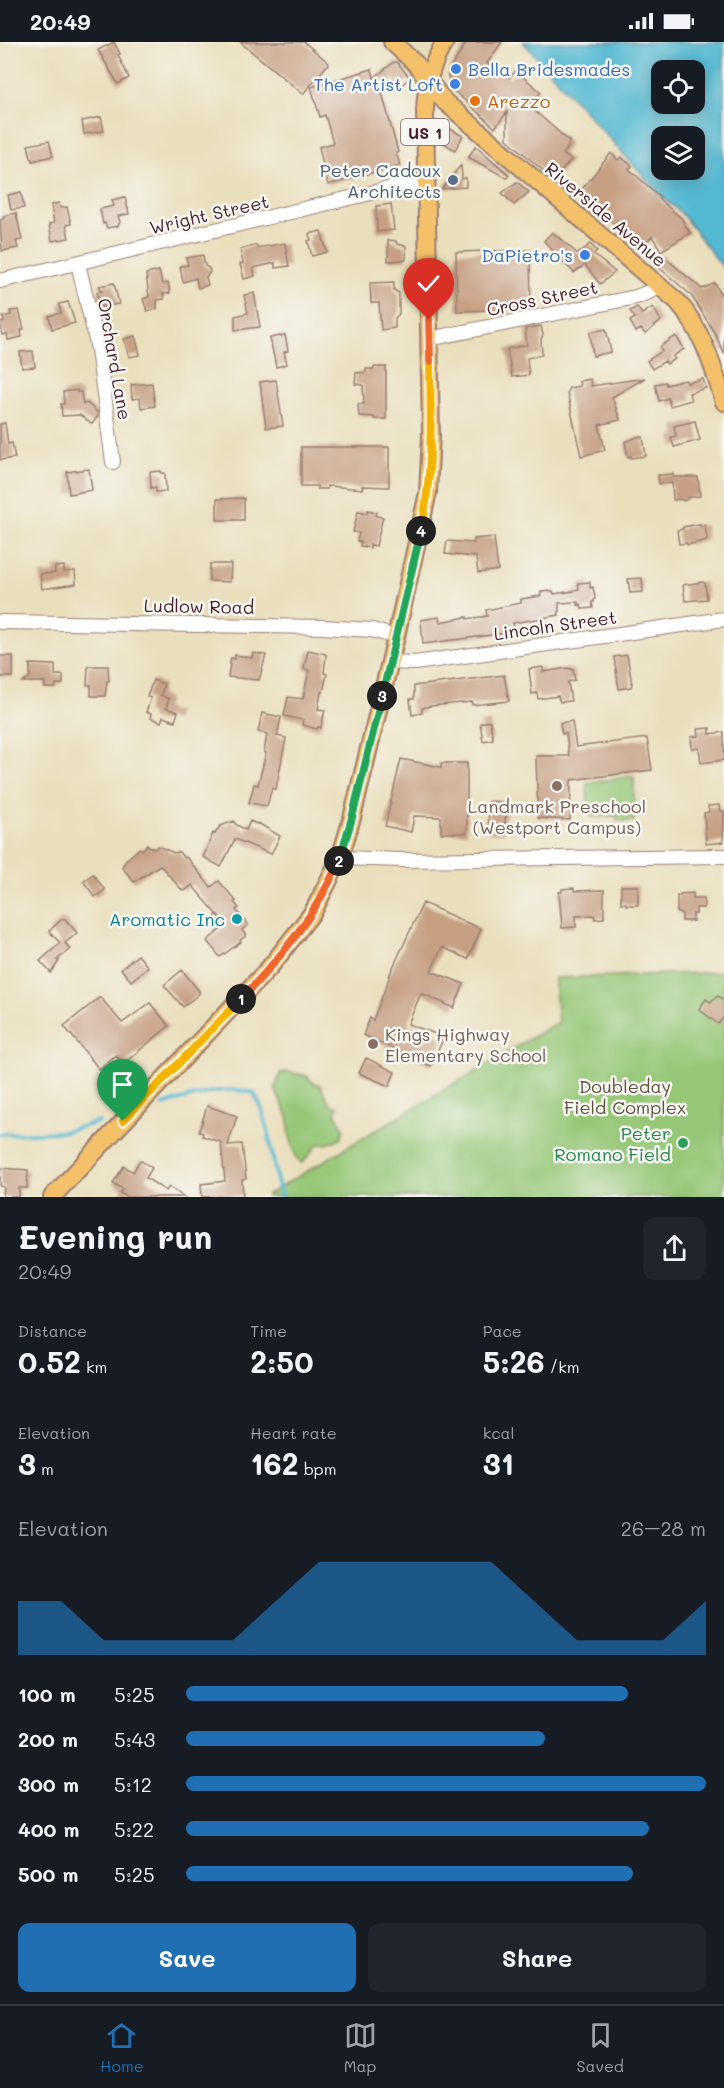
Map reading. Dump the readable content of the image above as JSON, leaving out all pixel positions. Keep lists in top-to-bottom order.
{
  "streets": {
    "main road": ["US 1", "Riverside Avenue"],
    "street": [
      "Wright Street",
      "Cross Street",
      "Orchard Lane",
      "Ludlow Road",
      "Lincoln Street"
    ]
  },
  "crossings": [
    ["US 1", "Wright Street"],
    ["US 1", "Riverside Avenue"],
    ["US 1", "Cross Street"],
    ["US 1", "Ludlow Road"],
    ["US 1", "Lincoln Street"],
    ["Wright Street", "Orchard Lane"],
    ["Riverside Avenue", "Cross Street"]
  ],
  "parks": ["Doubleday Field Complex"],
  "places": [
    "Bella Bridesmades",
    "The Artist Loft",
    "Arezzo",
    "Peter Cadoux Architects",
    "DaPietro's",
    "Landmark Preschool (Westport Campus)",
    "Aromatic Inc",
    "Kings Highway Elementary School",
    "Peter Romano Field"
  ],
  "page": {
    "status": "20:49",
    "pins": [
      "4",
      "3",
      "2",
      "1"
    ],
    "heading": ["Evening run", "20:49"],
    "stats": [
      ["Distance", "0.52 km"],
      ["Time", "2:50"],
      ["Pace", "5:26 /km"],
      ["Elevation", "3 m"],
      ["Heart rate", "162 bpm"],
      ["kcal", "31"]
    ],
    "chart": ["Elevation", "26–28 m"],
    "list": [
      {
        "name": "100 m",
        "note": "5:25"
      },
      {
        "name": "200 m",
        "note": "5:43"
      },
      {
        "name": "300 m",
        "note": "5:12"
      },
      {
        "name": "400 m",
        "note": "5:22"
      },
      {
        "name": "500 m",
        "note": "5:25"
      }
    ],
    "buttons": ["Save", "Share"],
    "tabs": ["Home", "Map", "Saved"]
  }
}
